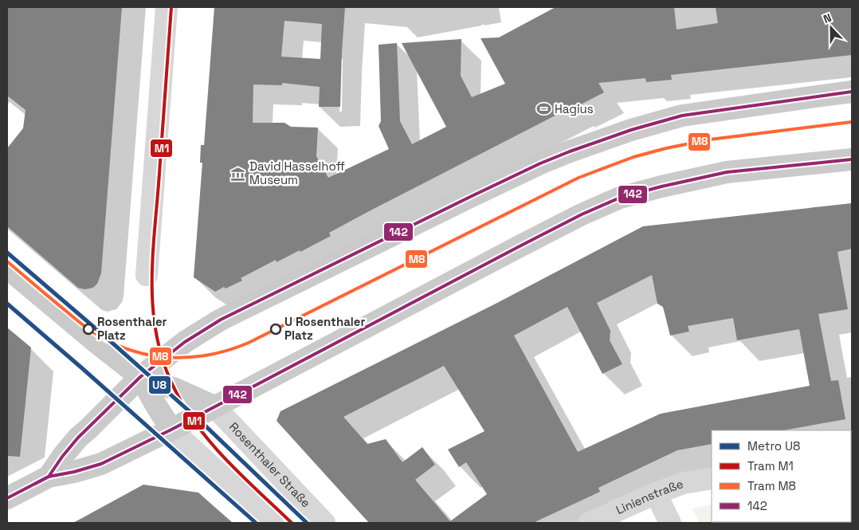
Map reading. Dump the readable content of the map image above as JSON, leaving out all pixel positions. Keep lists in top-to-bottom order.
{
  "streets": {
    "street": ["Rosenthaler Straße", "Linienstraße"]
  },
  "places": {
    "sports": ["Hagius"],
    "museum": ["David Hasselhoff Museum"],
    "other": ["Rosenthaler Platz", "U Rosenthaler Platz"]
  },
  "lines": [
    "tram line M1",
    "transit line 142",
    "tram line M8",
    "metro line U8"
  ],
  "legend": [
    "Metro U8",
    "Tram M1",
    "Tram M8",
    "142"
  ],
  "north": "top"
}
